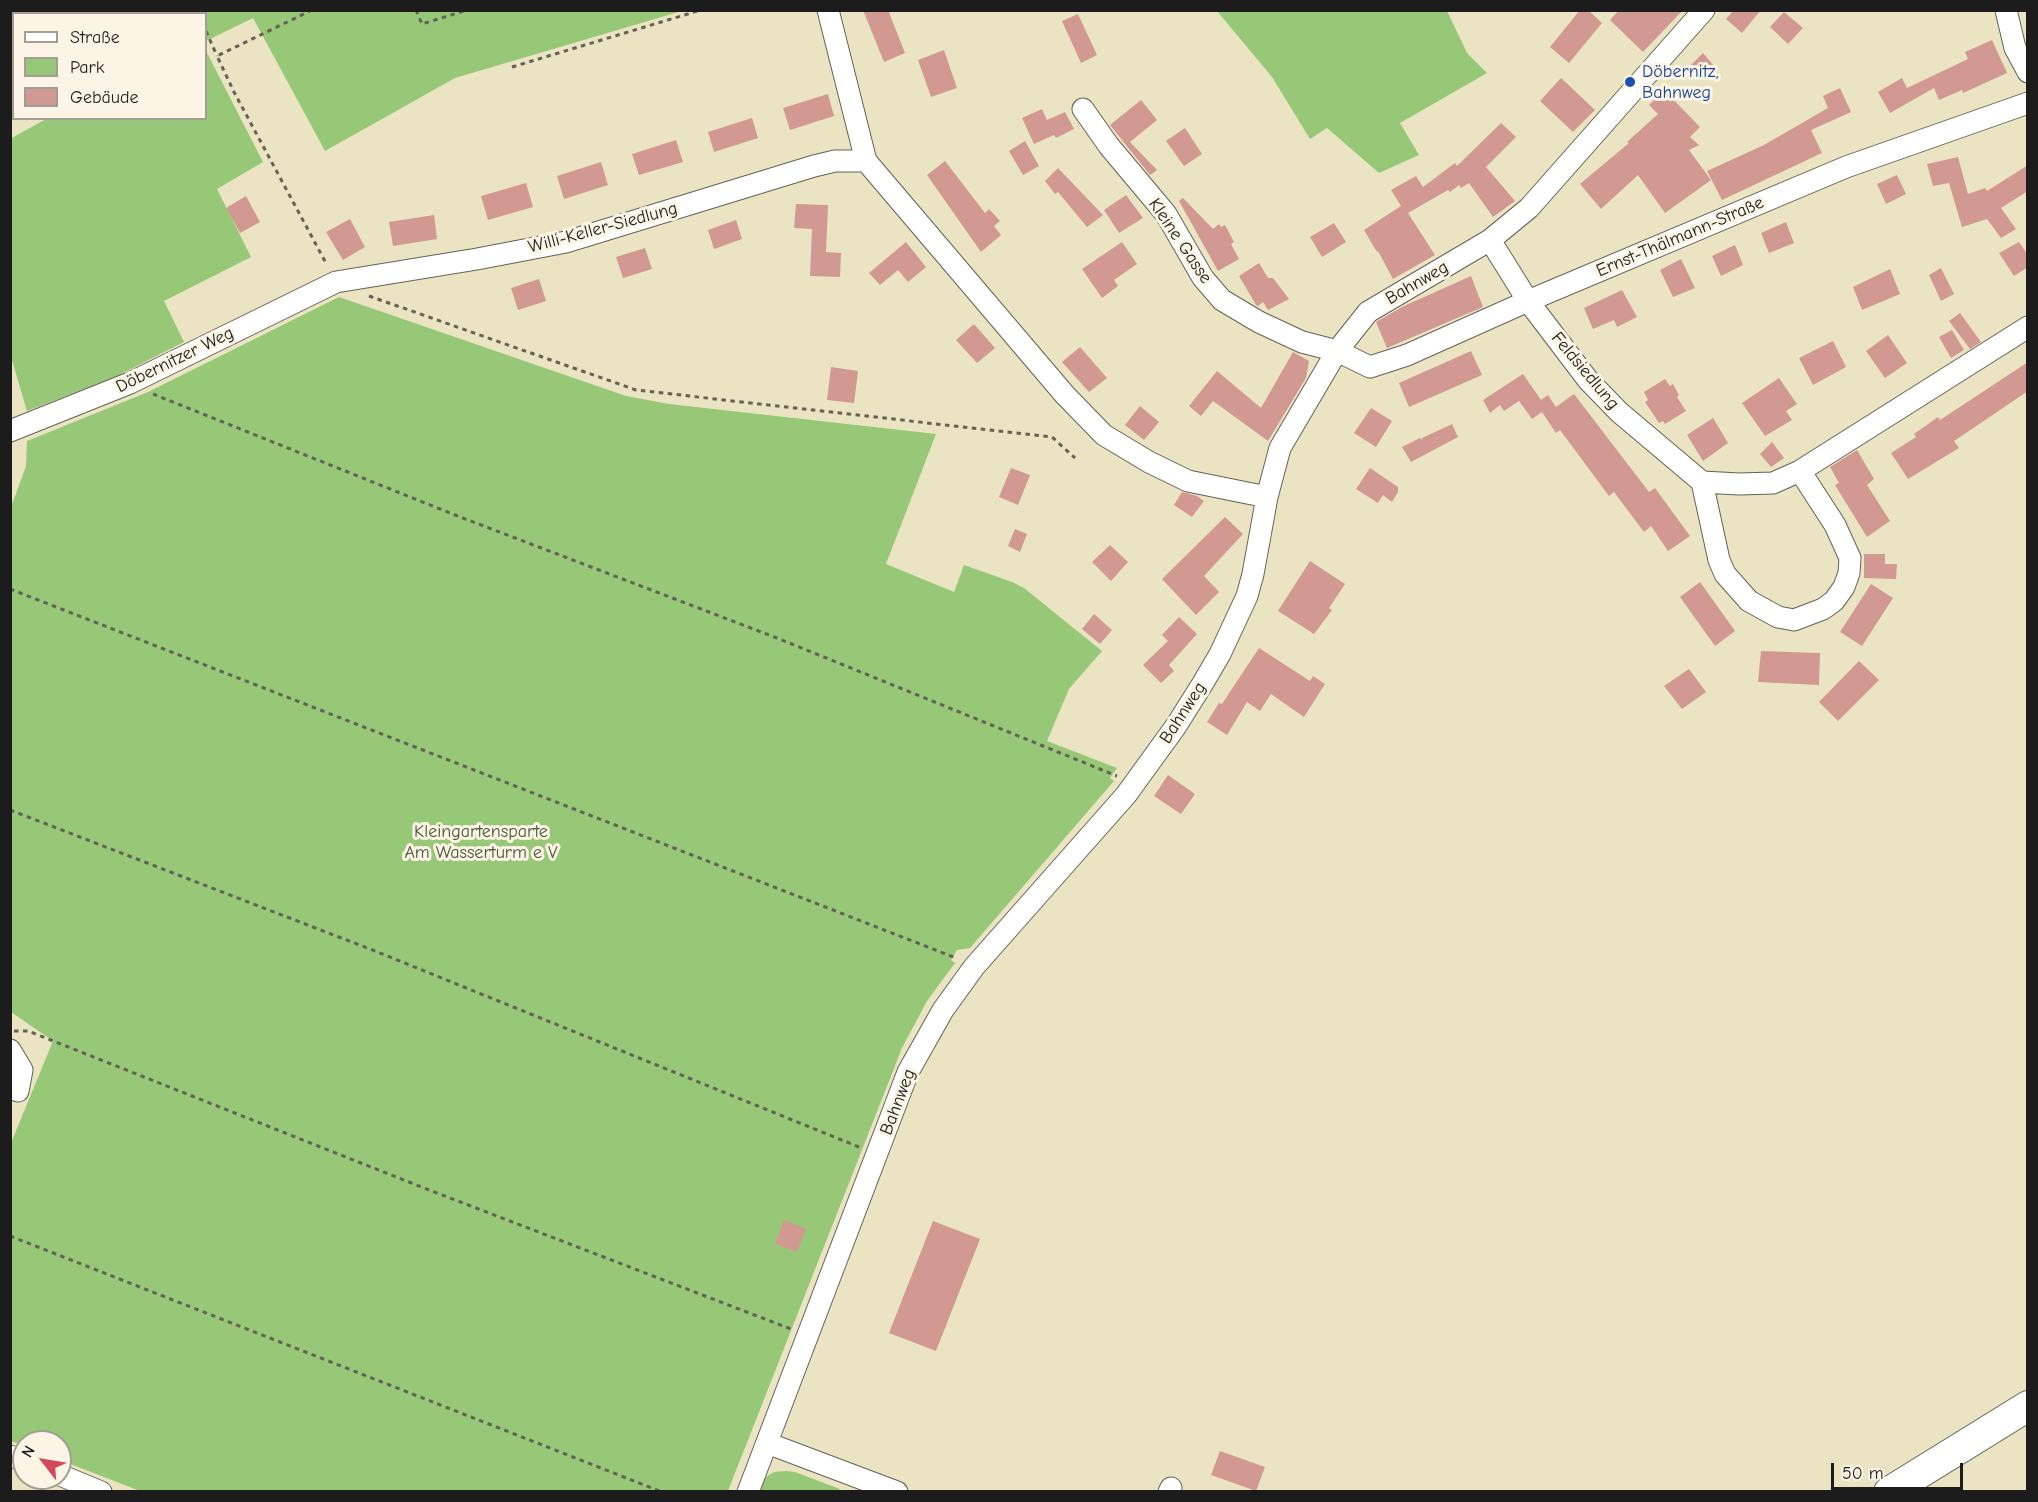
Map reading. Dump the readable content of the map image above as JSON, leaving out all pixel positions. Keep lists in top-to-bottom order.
{
  "streets": {
    "street": [
      "Willi-Keller-Siedlung",
      "Ernst-Thälmann-Straße",
      "Kleine Gasse",
      "Bahnweg",
      "Döbernitzer Weg",
      "Feldsiedlung"
    ]
  },
  "crossings": [
    ["Willi-Keller-Siedlung", "Döbernitzer Weg"],
    ["Ernst-Thälmann-Straße", "Kleine Gasse"],
    ["Ernst-Thälmann-Straße", "Bahnweg"],
    ["Ernst-Thälmann-Straße", "Feldsiedlung"],
    ["Kleine Gasse", "Bahnweg"],
    ["Bahnweg", "Feldsiedlung"]
  ],
  "parks": ["Kleingartensparte Am Wasserturm e V"],
  "places": ["Döbernitz, Bahnweg"],
  "legend": ["Straße", "Park", "Gebäude"],
  "scale_bar": "50 m",
  "north": "top left"
}
